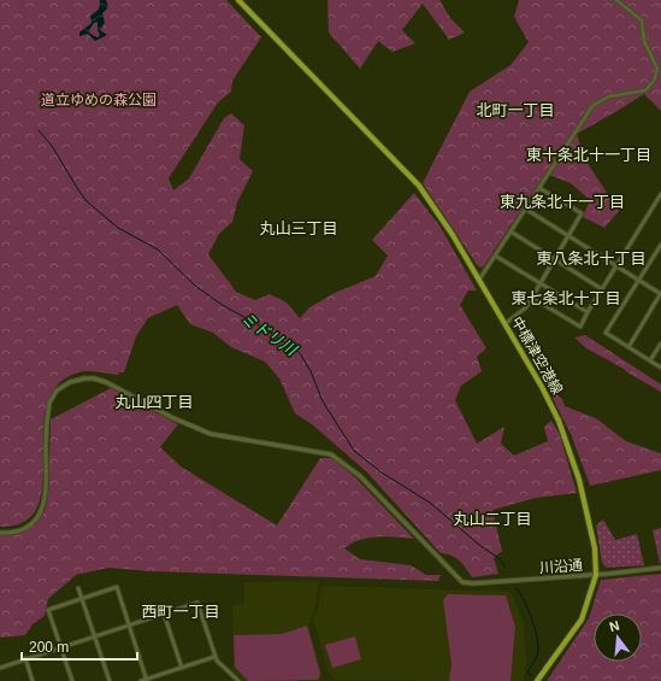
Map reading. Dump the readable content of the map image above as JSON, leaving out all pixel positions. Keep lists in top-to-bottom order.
{
  "streets": {
    "main road": ["中標津空港線"],
    "street": ["川沿通"]
  },
  "crossings": [
    ["中標津空港線", "川沿通"]
  ],
  "districts": [
    "北町一丁目",
    "東十条北十一丁目",
    "東九条北十一丁目",
    "丸山三丁目",
    "東八条北十丁目",
    "東七条北十丁目",
    "丸山四丁目",
    "丸山二丁目",
    "西町一丁目"
  ],
  "water": ["ミドリ川"],
  "parks": ["道立ゆめの森公園"],
  "scale_bar": "200 m",
  "north": "top"
}
